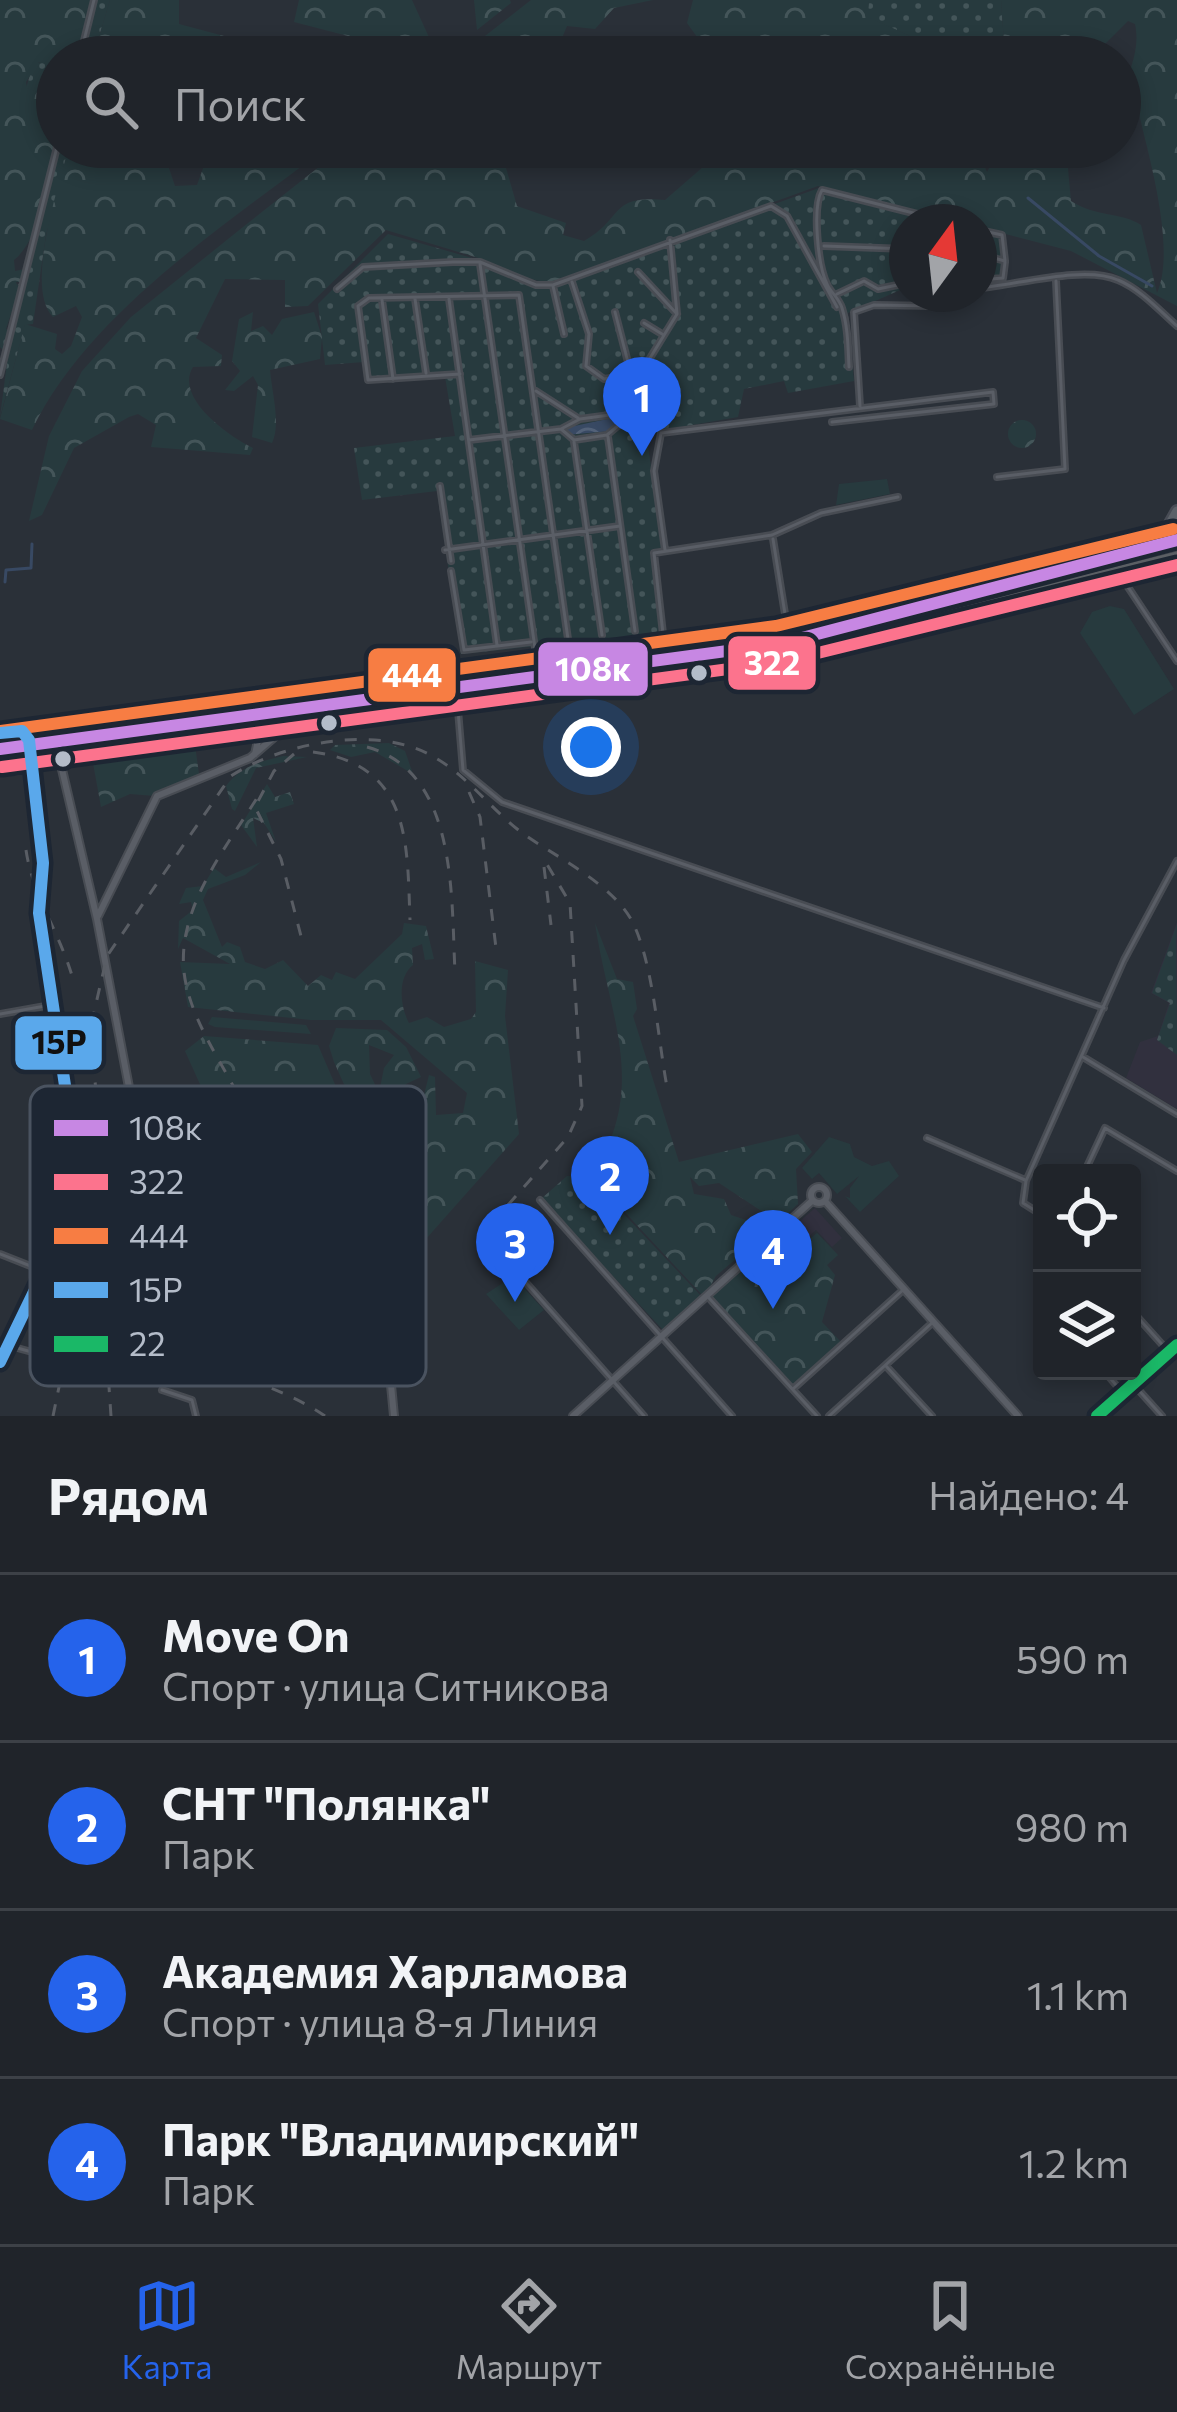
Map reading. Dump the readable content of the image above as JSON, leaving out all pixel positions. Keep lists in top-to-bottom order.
{
  "lines": [
    "transit line 444",
    "transit line 108к",
    "transit line 322",
    "transit line 15Р",
    "transit line 22"
  ],
  "legend": [
    "108к",
    "322",
    "444",
    "15Р",
    "22"
  ],
  "north": "top",
  "page": {
    "search": "Поиск",
    "pins": [
      "1",
      "2",
      "3",
      "4"
    ],
    "heading": ["Рядом", "Найдено: 4"],
    "list": [
      {
        "mark": "1",
        "name": "Move On",
        "note": "Спорт · улица Ситникова",
        "value": "590 m"
      },
      {
        "mark": "2",
        "name": "СНТ \"Полянка\"",
        "note": "Парк",
        "value": "980 m"
      },
      {
        "mark": "3",
        "name": "Академия Харламова",
        "note": "Спорт · улица 8-я Линия",
        "value": "1.1 km"
      },
      {
        "mark": "4",
        "name": "Парк \"Владимирский\"",
        "note": "Парк",
        "value": "1.2 km"
      }
    ],
    "nav": ["Карта", "Маршрут", "Сохранённые"]
  }
}
